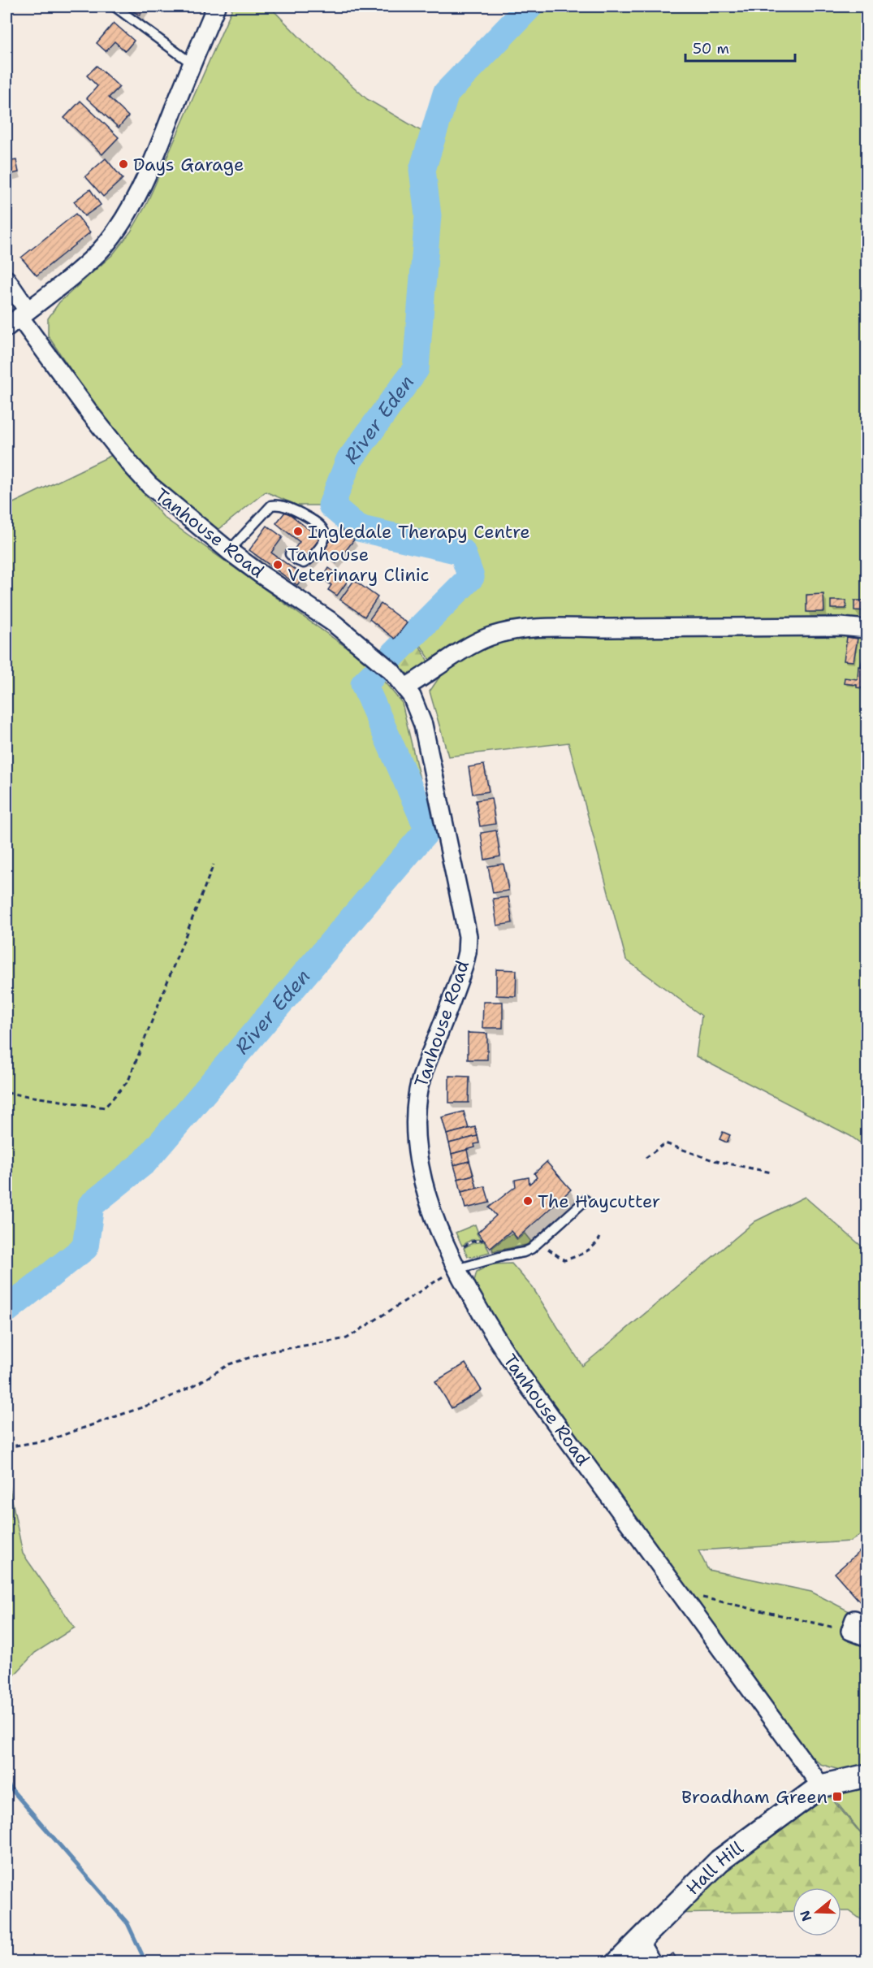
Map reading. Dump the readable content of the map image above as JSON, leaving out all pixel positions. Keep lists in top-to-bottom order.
{
  "streets": {
    "street": ["Tanhouse Road", "Hall Hill"]
  },
  "crossings": [
    ["Tanhouse Road", "Hall Hill"]
  ],
  "water": ["River Eden"],
  "places": {
    "other": [
      "Days Garage",
      "Ingledale Therapy Centre",
      "Tanhouse Veterinary Clinic",
      "The Haycutter"
    ],
    "transit": ["Broadham Green"]
  },
  "scale_bar": "50 m",
  "north": "left"
}
